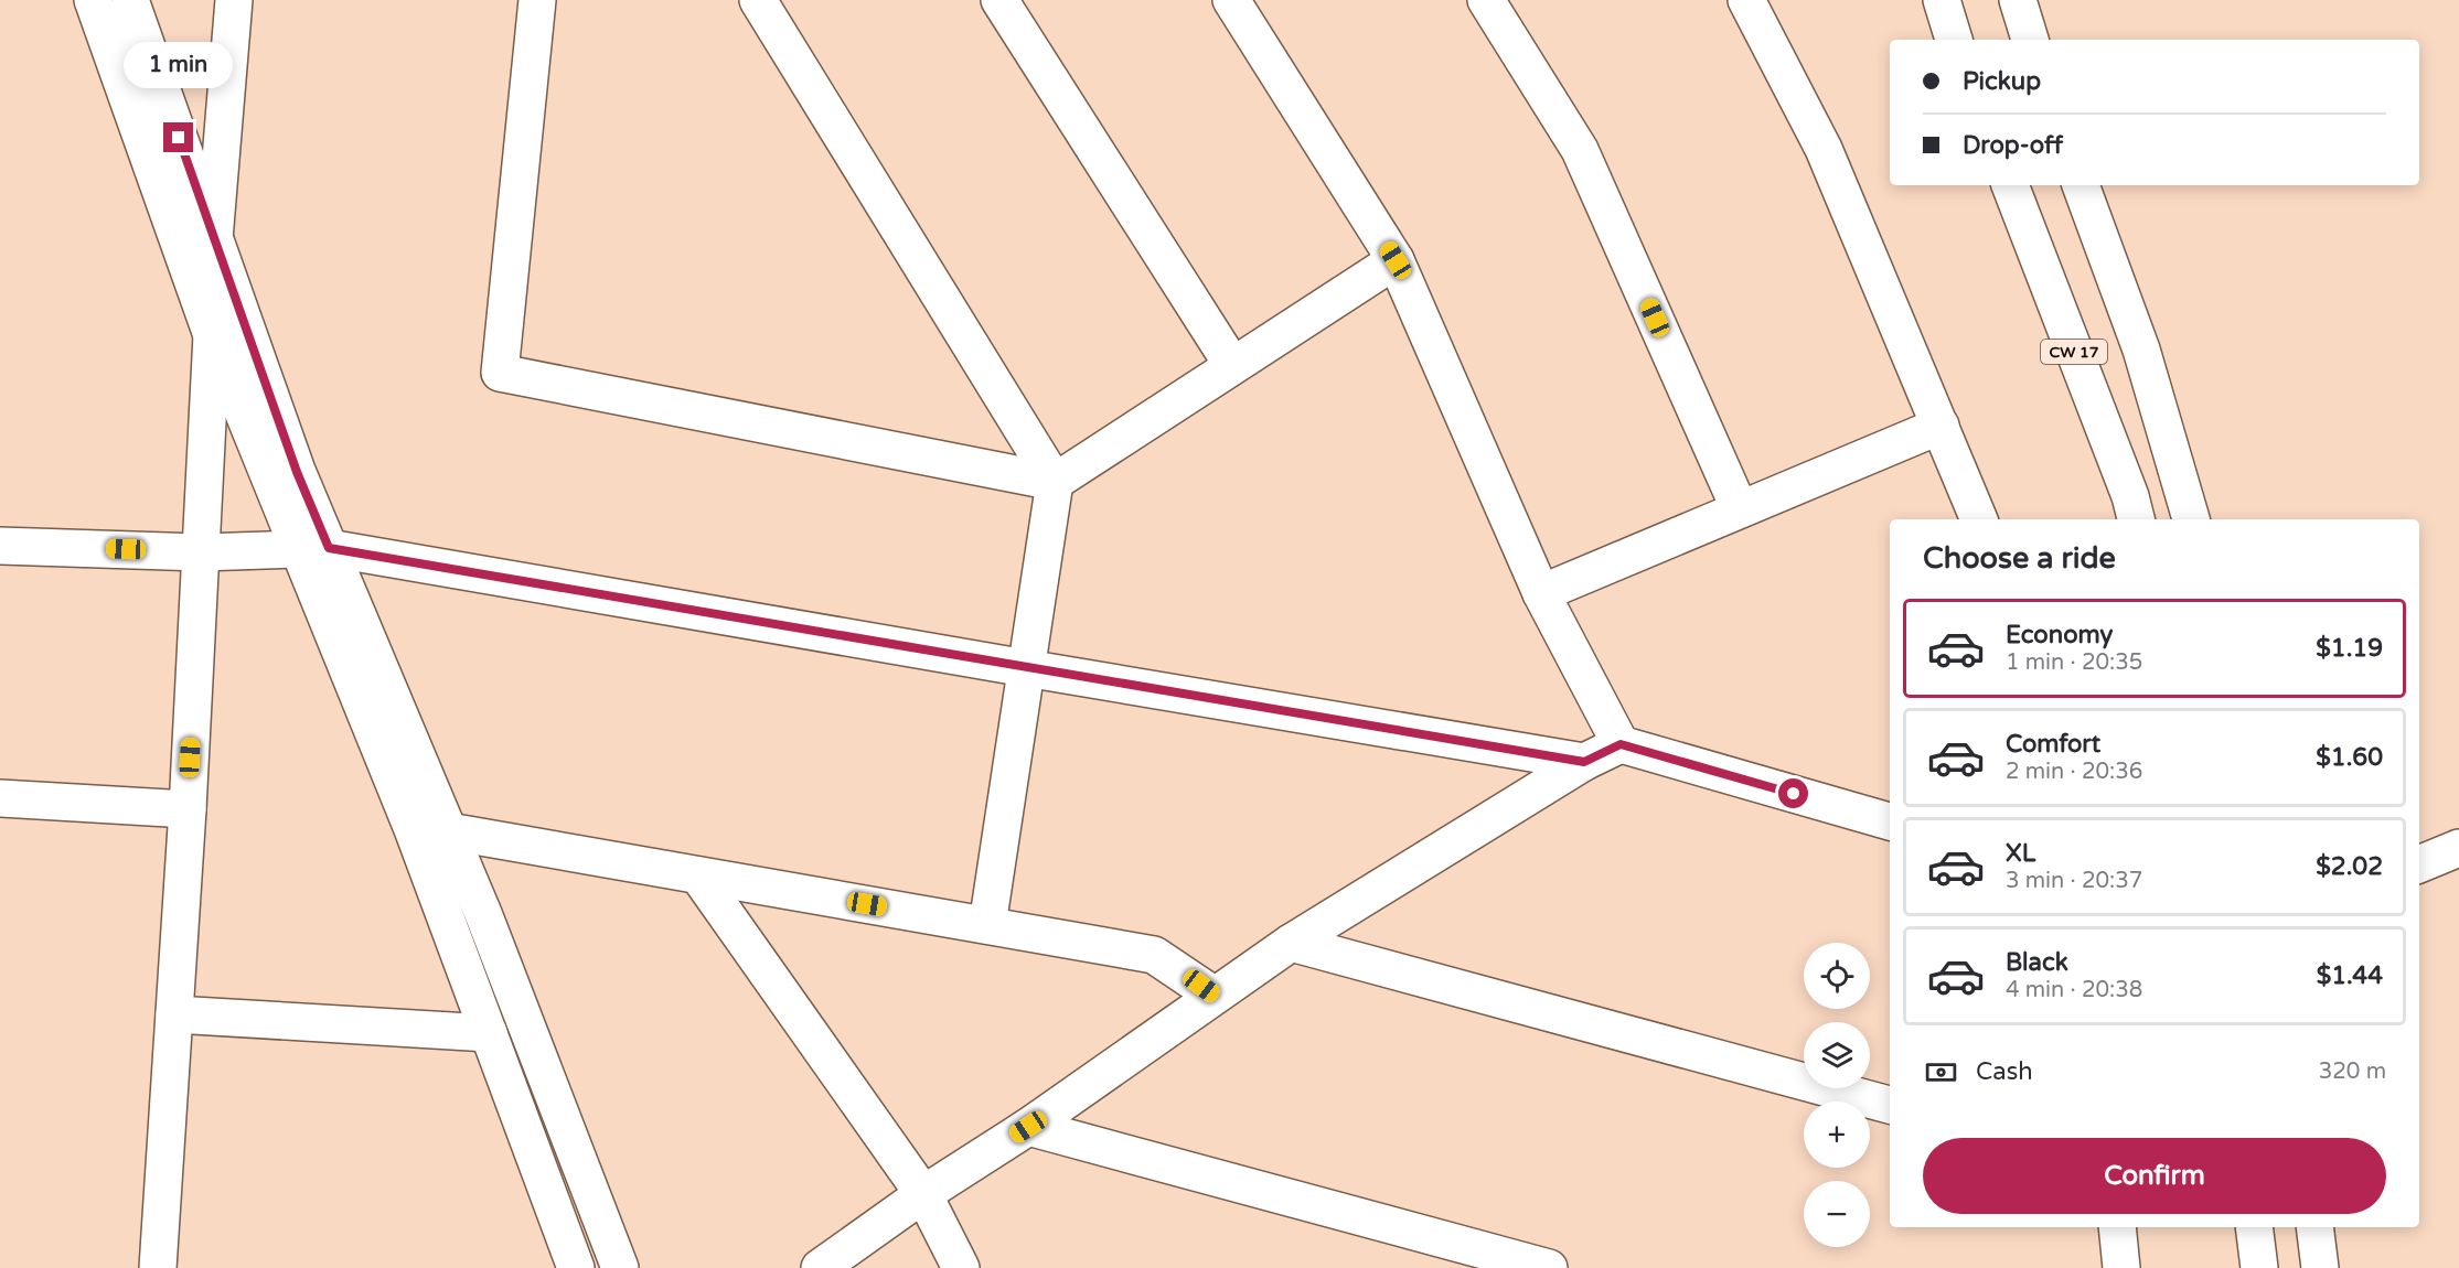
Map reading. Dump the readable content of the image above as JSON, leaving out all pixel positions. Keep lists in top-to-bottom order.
{
  "streets": {
    "street": ["CW 17"]
  },
  "page": {
    "banner": ["Pickup", "Drop-off"],
    "bubble": "1 min",
    "heading": "Choose a ride",
    "list": [
      {
        "name": "Economy",
        "note": "1 min · 20:35",
        "value": "$1.19"
      },
      {
        "name": "Comfort",
        "note": "2 min · 20:36",
        "value": "$1.60"
      },
      {
        "name": "XL",
        "note": "3 min · 20:37",
        "value": "$2.02"
      },
      {
        "name": "Black",
        "note": "4 min · 20:38",
        "value": "$1.44"
      }
    ],
    "map_buttons": ["+", "−"],
    "pay": ["Cash", "320 m"],
    "buttons": "Confirm"
  }
}
